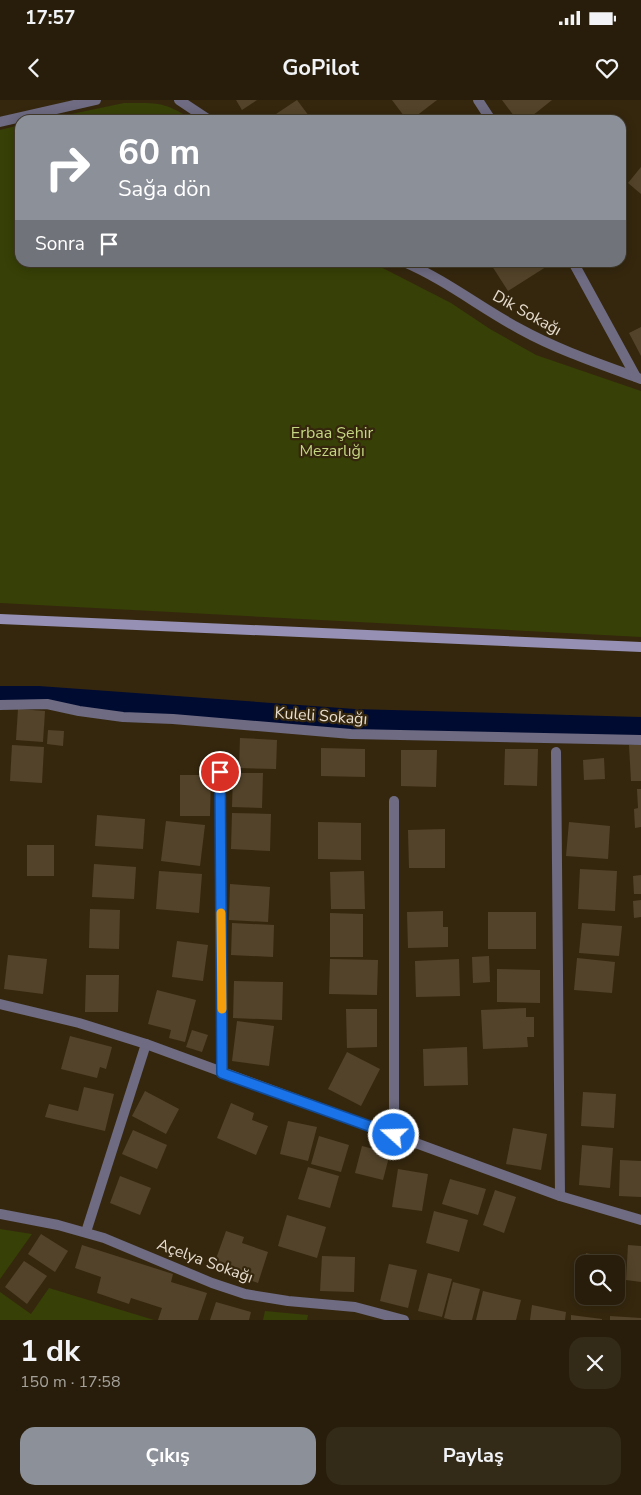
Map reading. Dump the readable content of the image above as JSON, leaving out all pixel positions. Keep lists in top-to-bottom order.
{
  "streets": {
    "street": ["Dik Sokağı", "Kuleli Sokağı", "Açelya Sokağı"]
  },
  "parks": ["Erbaa Şehir Mezarlığı"],
  "page": {
    "status": "17:57",
    "header": "GoPilot",
    "turn": ["60 m", "Sağa dön"],
    "then": "Sonra",
    "heading": ["1 dk", "150 m · 17:58"],
    "buttons": ["Çıkış", "Paylaş"]
  }
}
